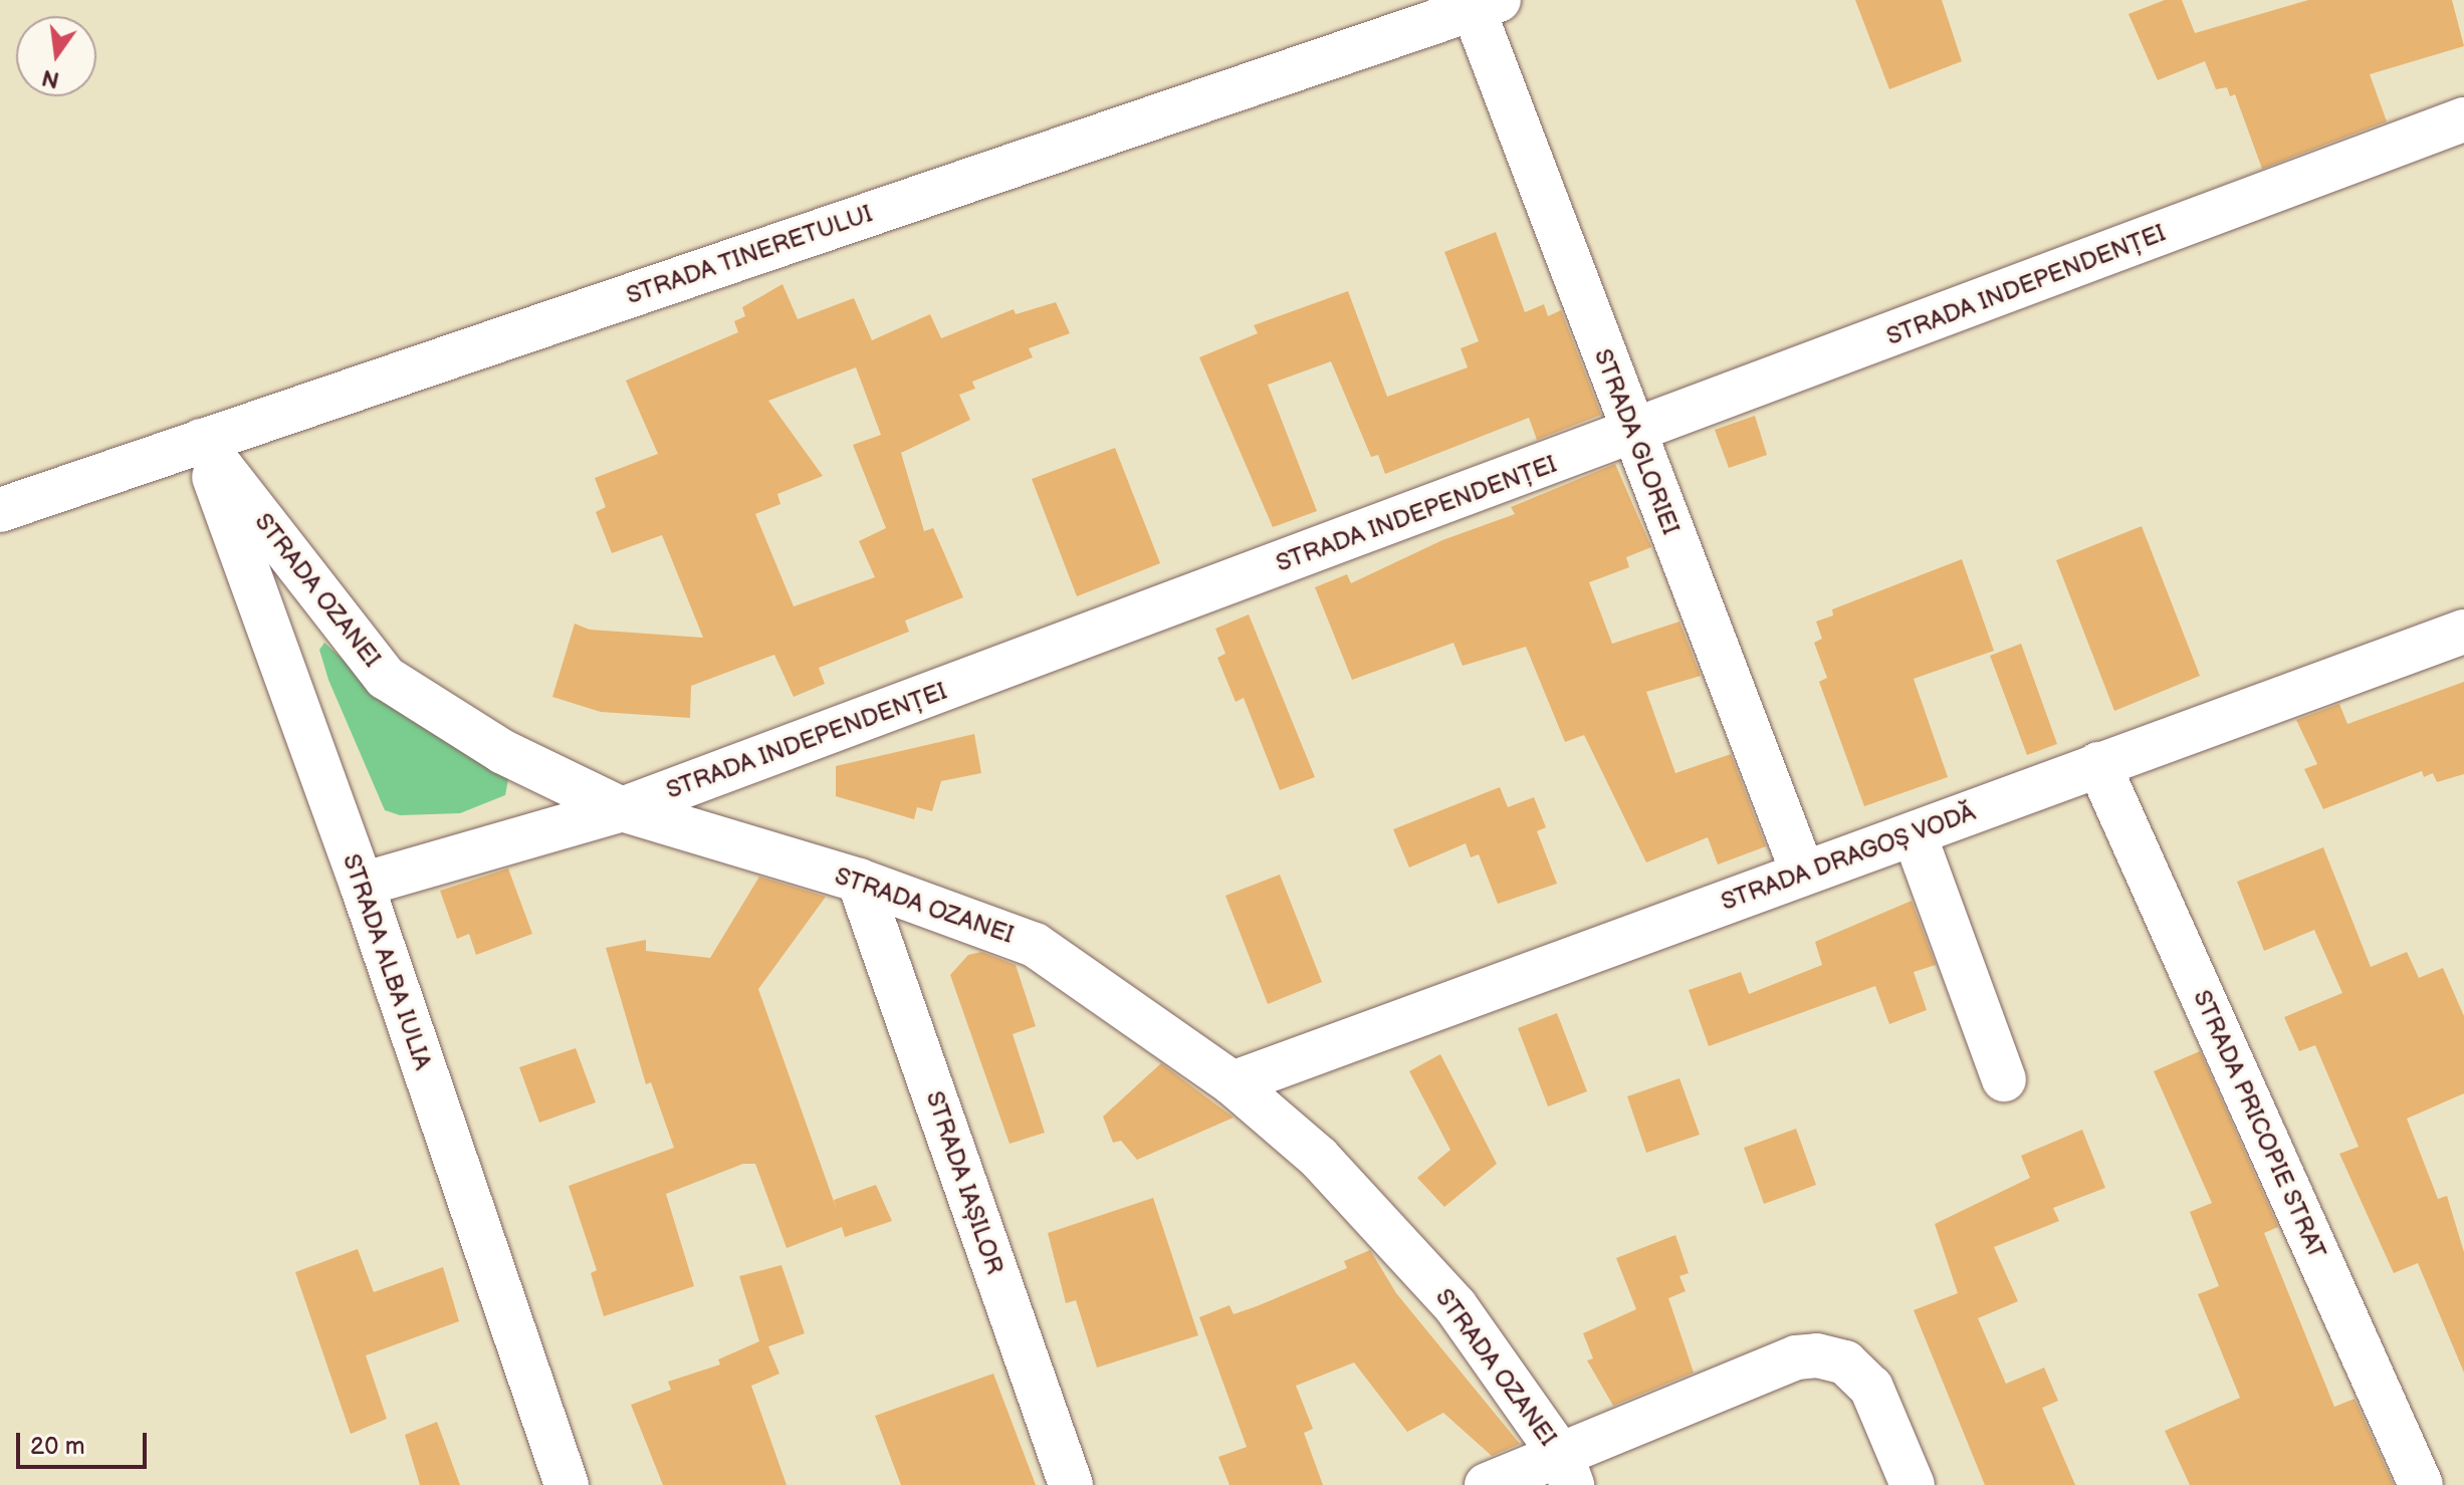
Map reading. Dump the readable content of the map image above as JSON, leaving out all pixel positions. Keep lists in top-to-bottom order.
{
  "streets": {
    "street": [
      "STRADA TINERETULUI",
      "STRADA INDEPENDENȚEI",
      "STRADA GLORIEI",
      "STRADA OZANEI",
      "STRADA DRAGOȘ VODĂ",
      "STRADA ALBA IULIA",
      "STRADA PRICOPIE STRAT",
      "STRADA IAȘILOR"
    ]
  },
  "crossings": [
    ["STRADA TINERETULUI", "STRADA GLORIEI"],
    ["STRADA TINERETULUI", "STRADA OZANEI"],
    ["STRADA TINERETULUI", "STRADA ALBA IULIA"],
    ["STRADA INDEPENDENȚEI", "STRADA GLORIEI"],
    ["STRADA INDEPENDENȚEI", "STRADA OZANEI"],
    ["STRADA INDEPENDENȚEI", "STRADA ALBA IULIA"],
    ["STRADA GLORIEI", "STRADA DRAGOȘ VODĂ"],
    ["STRADA OZANEI", "STRADA DRAGOȘ VODĂ"],
    ["STRADA OZANEI", "STRADA ALBA IULIA"],
    ["STRADA OZANEI", "STRADA IAȘILOR"],
    ["STRADA DRAGOȘ VODĂ", "STRADA PRICOPIE STRAT"]
  ],
  "scale_bar": "20 m",
  "north": "bottom"
}
